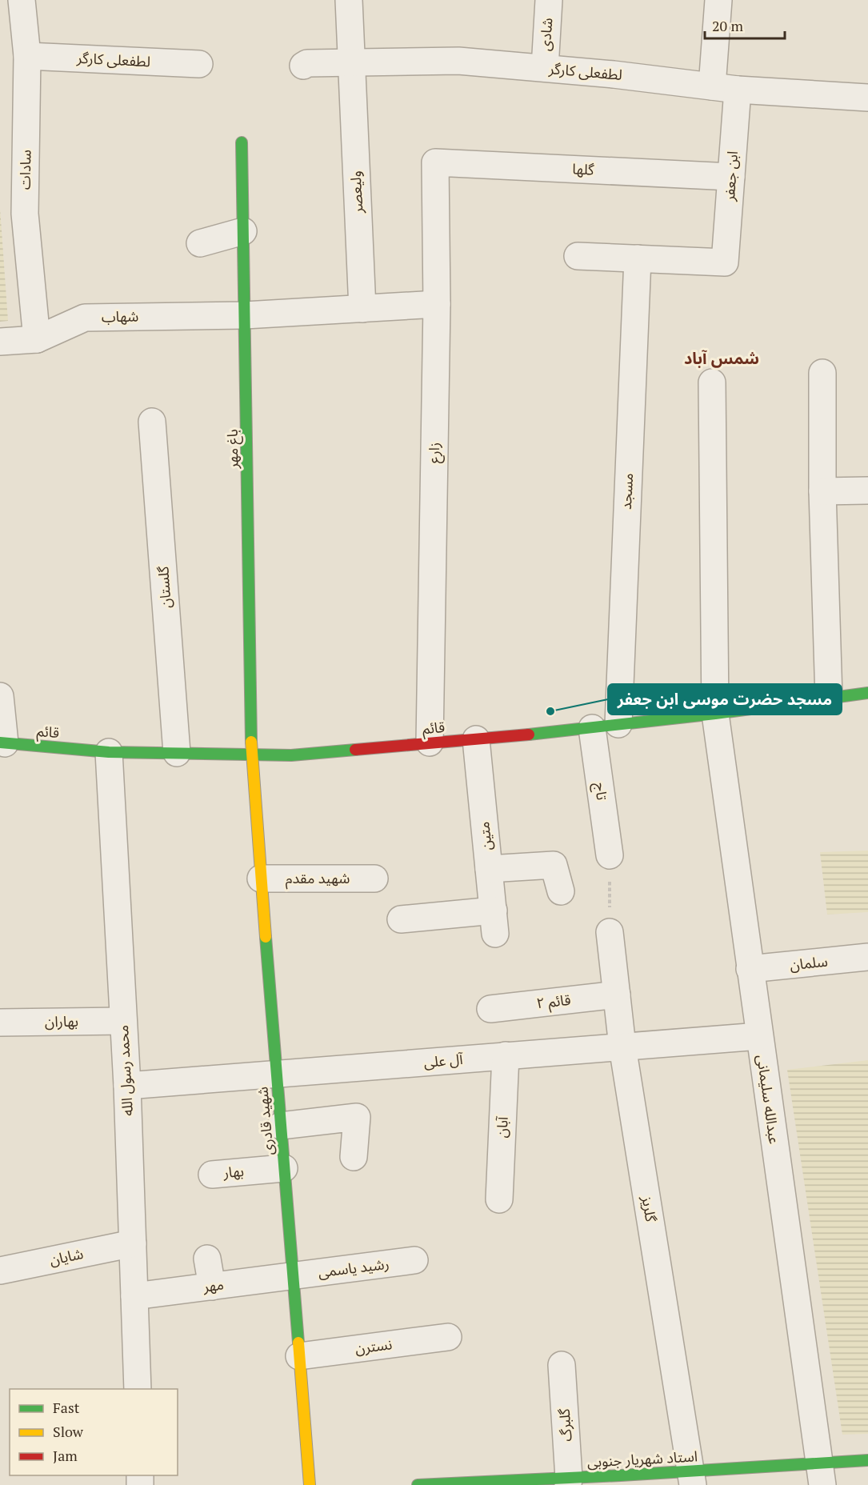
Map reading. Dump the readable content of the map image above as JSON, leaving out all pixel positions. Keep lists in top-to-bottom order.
{
  "streets": {
    "street": [
      "شادی",
      "لطفعلی کارگر",
      "سادات",
      "گلها",
      "ابن جعفر",
      "ولیعصر",
      "شهاب",
      "باغ مهر",
      "زارع",
      "مسجد",
      "گلستان",
      "قائم",
      "تاج",
      "متین",
      "شهید مقدم",
      "سلمان",
      "قائم ۲",
      "بهاران",
      "آل علی",
      "محمد رسول الله",
      "عبدالله سلیمانی",
      "شهید قادری",
      "آبان",
      "بهار",
      "گلریز",
      "شایان",
      "رشید یاسمی",
      "مهر",
      "نسترن",
      "گلبرگ",
      "استاد شهریار جنوبی"
    ]
  },
  "crossings": [
    ["شادی", "لطفعلی کارگر"],
    ["لطفعلی کارگر", "سادات"],
    ["لطفعلی کارگر", "ابن جعفر"],
    ["لطفعلی کارگر", "ولیعصر"],
    ["سادات", "شهاب"],
    ["گلها", "ابن جعفر"],
    ["گلها", "زارع"],
    ["ابن جعفر", "مسجد"],
    ["ولیعصر", "شهاب"],
    ["شهاب", "باغ مهر"],
    ["باغ مهر", "قائم"],
    ["باغ مهر", "شهید قادری"],
    ["زارع", "قائم"],
    ["مسجد", "قائم"],
    ["گلستان", "قائم"],
    ["قائم", "تاج"],
    ["قائم", "متین"],
    ["قائم", "محمد رسول الله"],
    ["قائم", "عبدالله سلیمانی"],
    ["قائم", "شهید قادری"],
    ["شهید مقدم", "شهید قادری"],
    ["سلمان", "عبدالله سلیمانی"],
    ["قائم ۲", "گلریز"],
    ["بهاران", "محمد رسول الله"],
    ["آل علی", "محمد رسول الله"],
    ["آل علی", "عبدالله سلیمانی"],
    ["آل علی", "شهید قادری"],
    ["آل علی", "آبان"],
    ["آل علی", "گلریز"],
    ["محمد رسول الله", "شایان"],
    ["محمد رسول الله", "مهر"],
    ["عبدالله سلیمانی", "استاد شهریار جنوبی"],
    ["شهید قادری", "بهار"],
    ["شهید قادری", "رشید یاسمی"],
    ["شهید قادری", "مهر"],
    ["شهید قادری", "نسترن"],
    ["گلریز", "استاد شهریار جنوبی"],
    ["رشید یاسمی", "مهر"],
    ["گلبرگ", "استاد شهریار جنوبی"]
  ],
  "districts": ["شمس آباد"],
  "places": ["مسجد حضرت موسی ابن جعفر"],
  "legend": ["Fast", "Slow", "Jam"],
  "scale_bar": "20 m"
}
